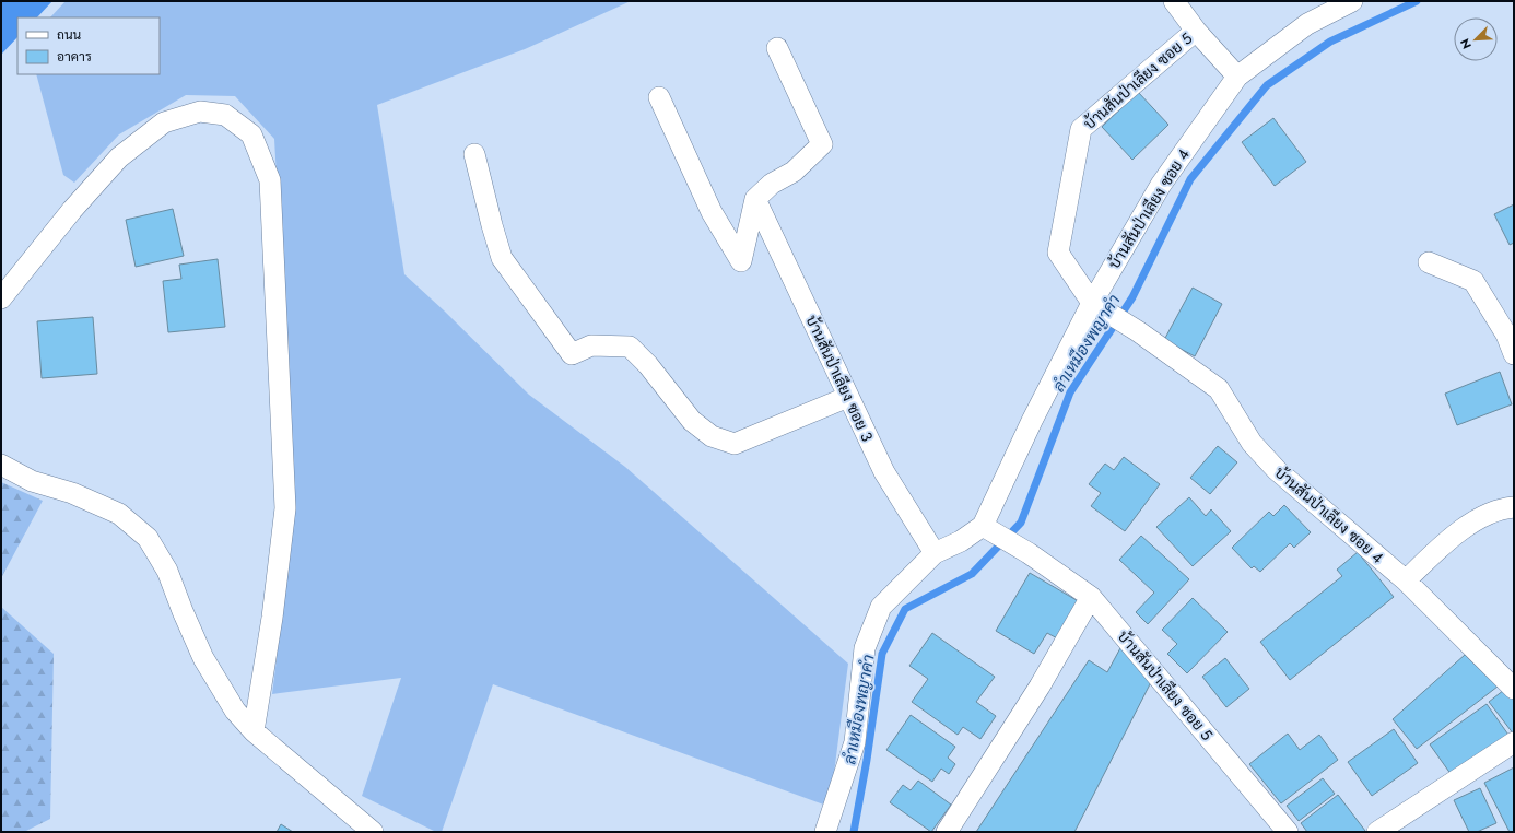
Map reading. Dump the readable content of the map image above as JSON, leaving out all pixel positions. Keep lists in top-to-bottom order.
{
  "streets": {
    "street": ["บ้านสันป่าเลียง ซอย 5", "บ้านสันป่าเลียง ซอย 4", "บ้านสันป่าเลียง ซอย 3"]
  },
  "crossings": [
    ["บ้านสันป่าเลียง ซอย 5", "บ้านสันป่าเลียง ซอย 4"]
  ],
  "water": ["ลำเหมืองพญาคำ"],
  "legend": ["ถนน", "อาคาร"],
  "north": "bottom left"
}
